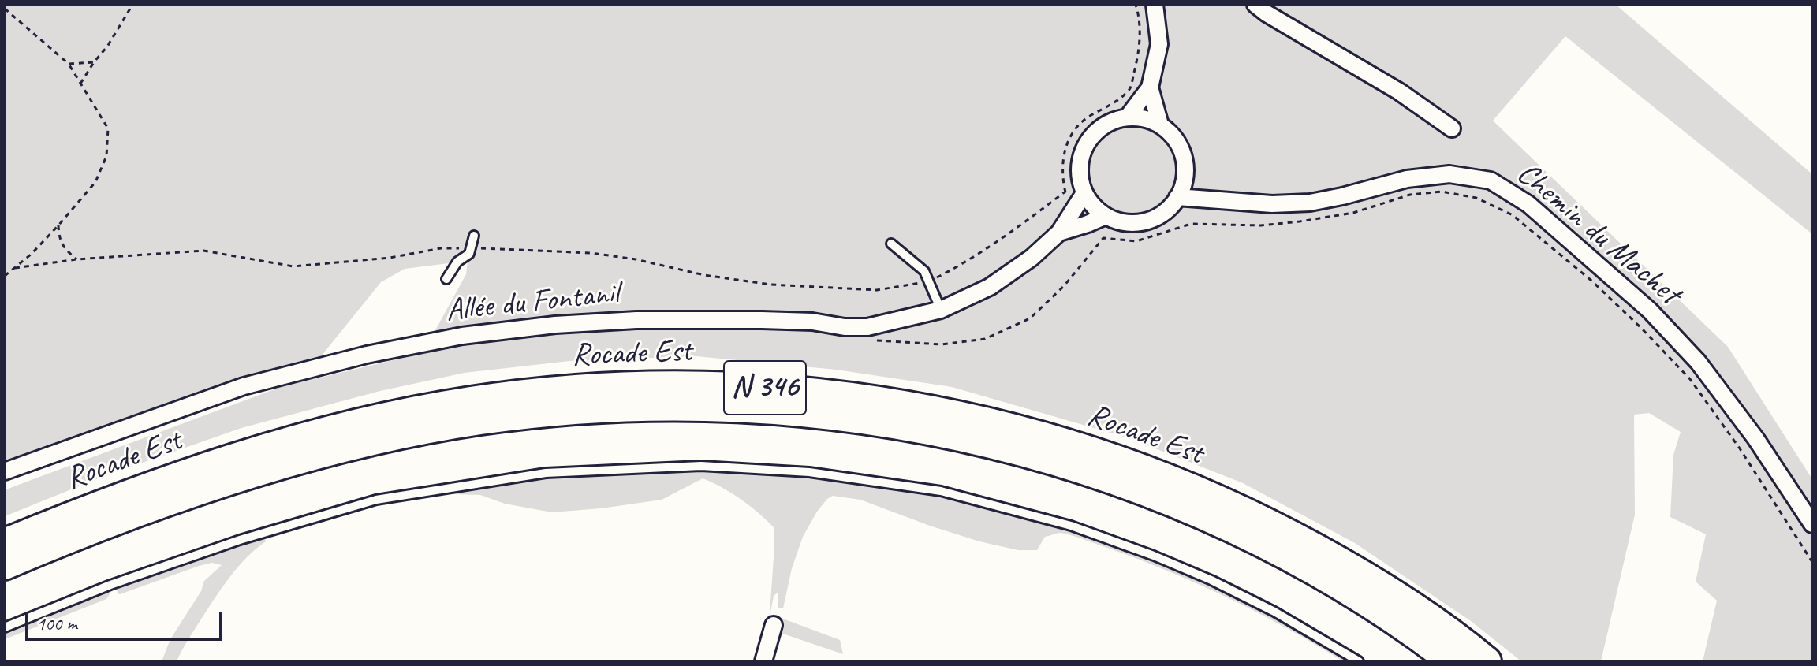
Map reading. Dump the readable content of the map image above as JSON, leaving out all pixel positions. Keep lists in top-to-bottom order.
{
  "streets": {
    "highway": ["Rocade Est", "N 346"],
    "street": ["Chemin du Machet", "Allée du Fontanil"]
  },
  "crossings": [
    ["Chemin du Machet", "Allée du Fontanil"]
  ],
  "scale_bar": "100 m"
}
